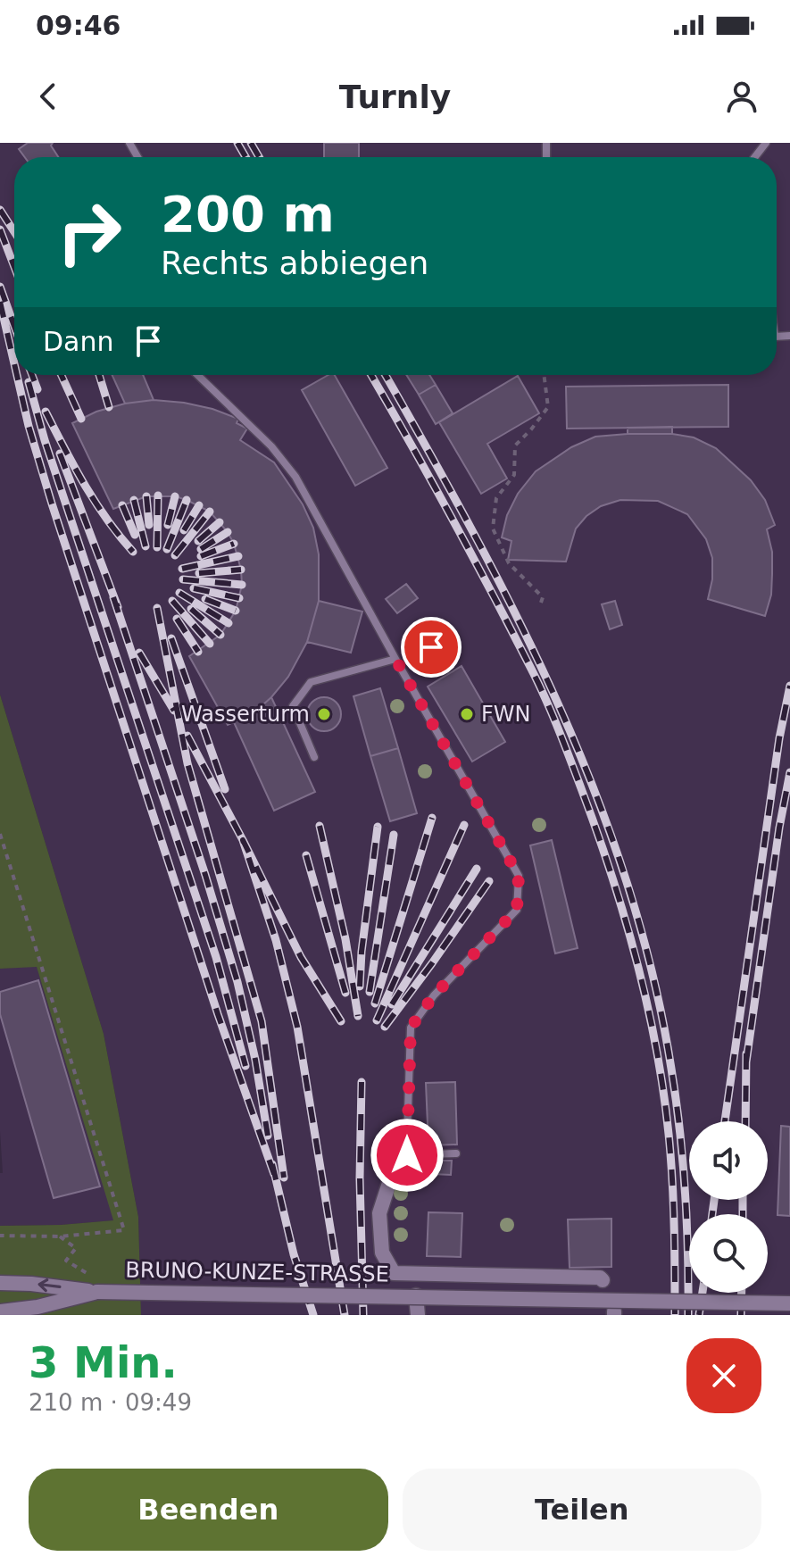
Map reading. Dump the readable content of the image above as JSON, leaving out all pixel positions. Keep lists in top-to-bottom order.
{
  "streets": {
    "street": ["BRUNO-KUNZE-STRASSE"]
  },
  "places": ["Wasserturm", "FWN"],
  "page": {
    "status": "09:46",
    "header": "Turnly",
    "turn": ["200 m", "Rechts abbiegen"],
    "then": "Dann",
    "heading": ["3 Min.", "210 m · 09:49"],
    "buttons": ["Beenden", "Teilen"]
  }
}
